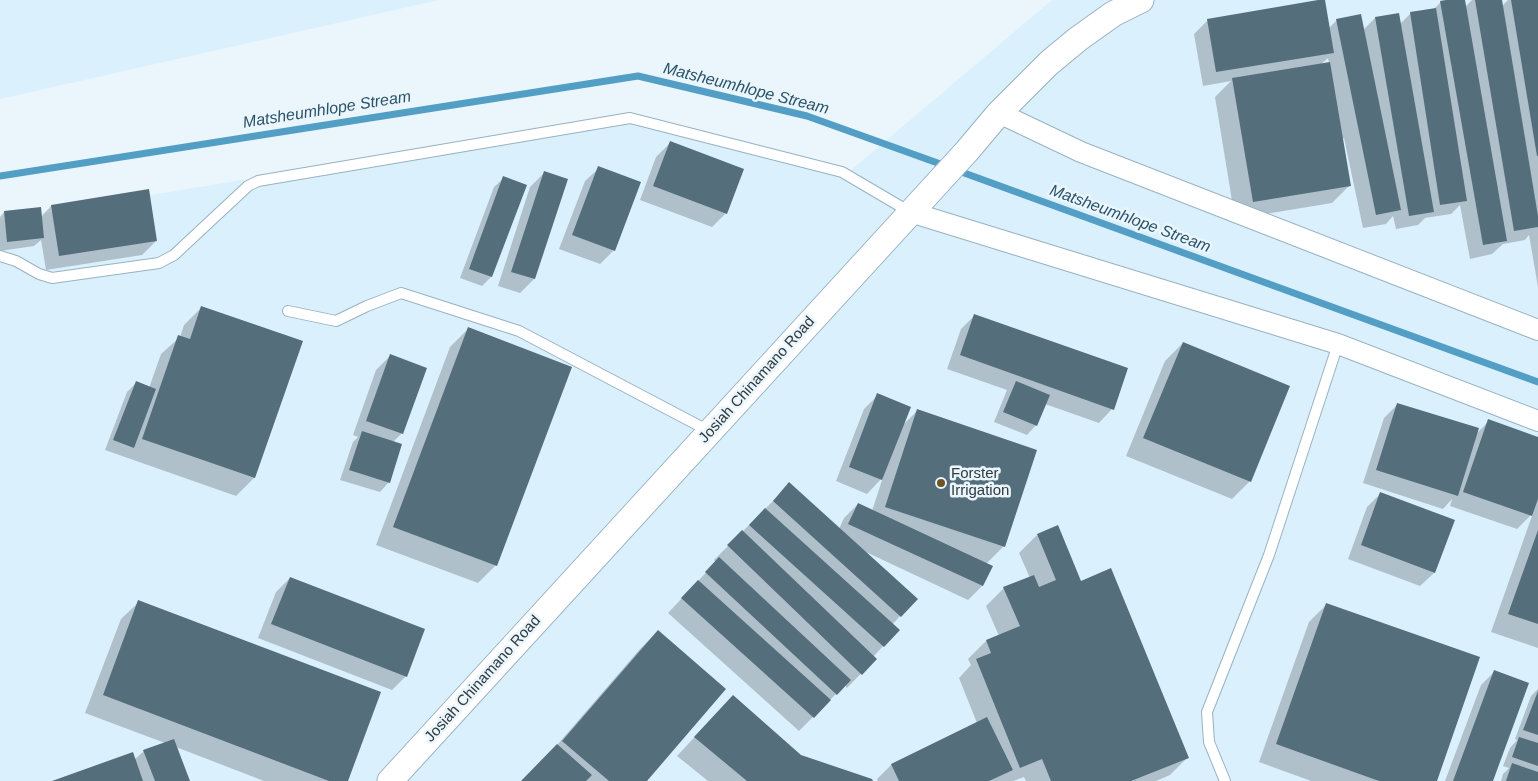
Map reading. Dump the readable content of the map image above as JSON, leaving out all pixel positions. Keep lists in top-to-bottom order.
{
  "streets": {
    "street": ["Josiah Chinamano Road"]
  },
  "water": ["Matsheumhlope Stream"],
  "places": ["Forster Irrigation"]
}
